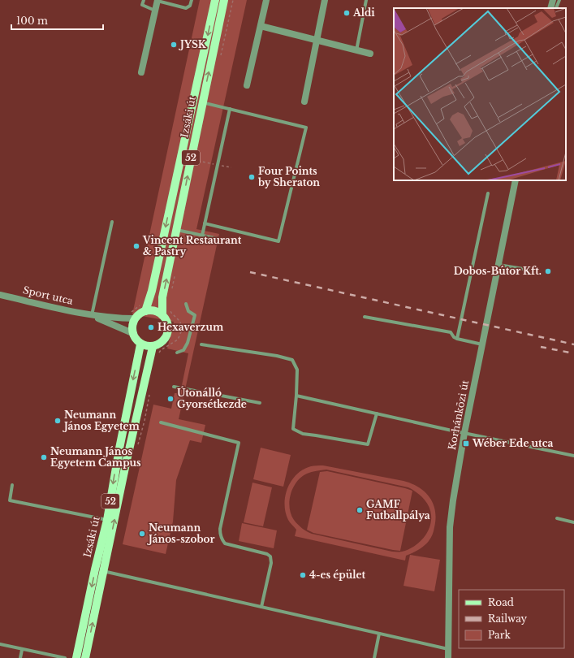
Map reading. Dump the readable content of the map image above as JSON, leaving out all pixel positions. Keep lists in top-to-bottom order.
{
  "streets": {
    "main road": ["Izsáki út", "52"],
    "street": ["Sport utca", "Korhánközi út"]
  },
  "places": {
    "other": [
      "Aldi",
      "JYSK",
      "Four Points by Sheraton",
      "Vincent Restaurant & Pastry",
      "Dobos-Bútor Kft.",
      "Hexaverzum",
      "Útonálló Gyorsétkezde",
      "Neumann János Egyetem",
      "Neumann János Egyetem Campus",
      "GAMF Futballpálya",
      "Neumann János-szobor",
      "4-es épület"
    ],
    "transit": ["Wéber Ede utca"]
  },
  "legend": ["Road", "Railway", "Park"],
  "scale_bar": "100 m"
}
